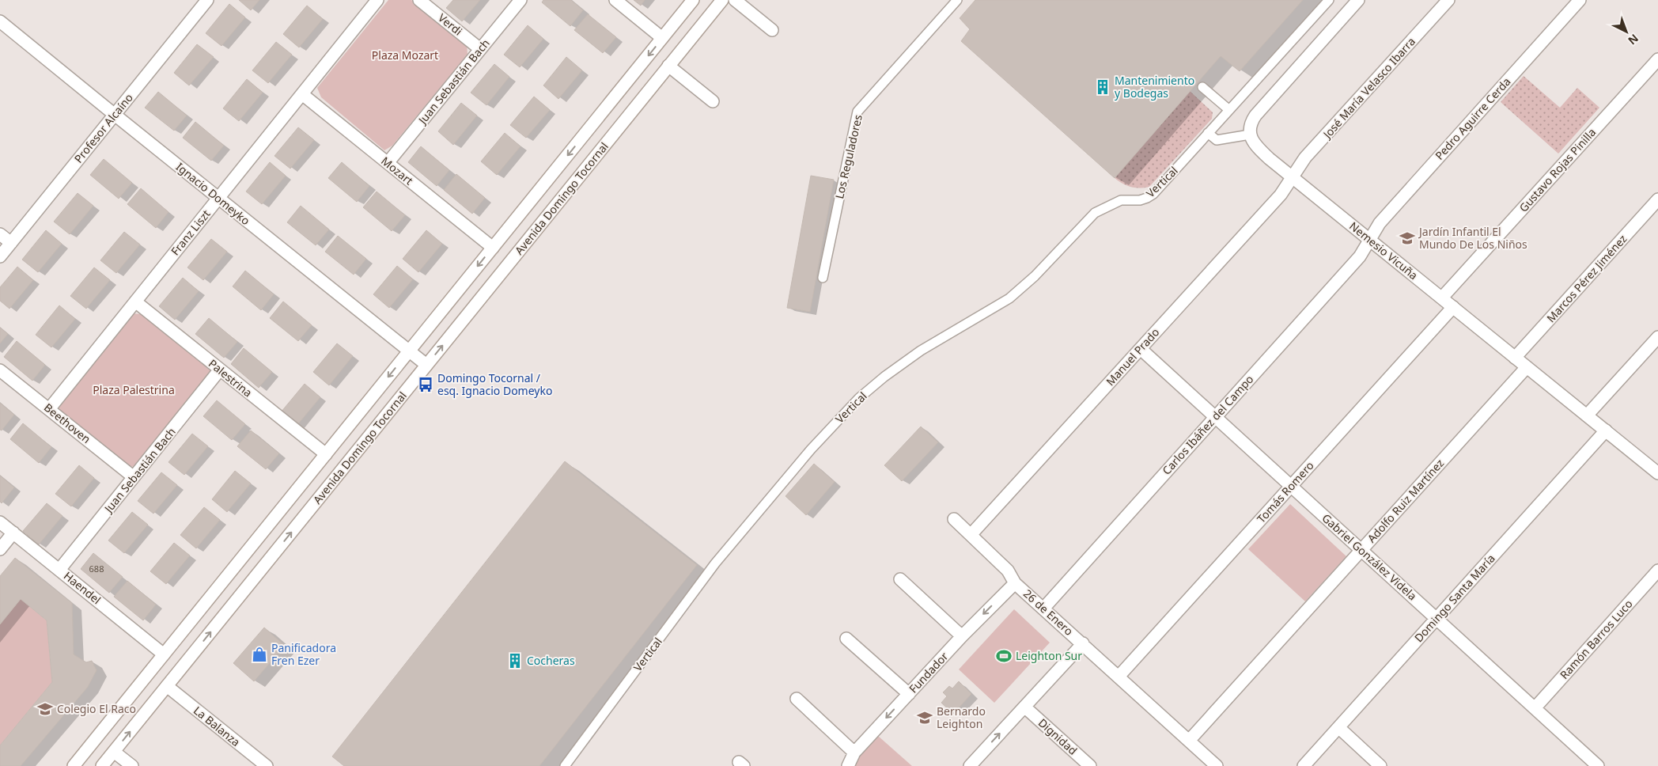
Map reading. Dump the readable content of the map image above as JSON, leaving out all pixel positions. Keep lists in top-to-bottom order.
{
  "streets": {
    "street": [
      "Verdi",
      "Juan Sebastián Bach",
      "José María Velasco Ibarra",
      "Pedro Aguirre Cerda",
      "Profesor Alcaíno",
      "Gustavo Rojas Pinilla",
      "Mozart",
      "Ignacio Domeyko",
      "Avenida Domingo Tocornal",
      "Franz Liszt",
      "Nemesio Vicuña",
      "Marcos Pérez Jiménez",
      "Manuel Prado",
      "Palestrina",
      "Beethoven",
      "Carlos Ibáñez del Campo",
      "Tomás Romero",
      "Adolfo Ruiz Martínez",
      "Gabriel González Videla",
      "Haendel",
      "Domingo Santa María",
      "26 de Enero",
      "Ramón Barros Luco",
      "Fundador",
      "La Balanza",
      "Dignidad"
    ],
    "lane": ["Los Reguladores", "Vertical"]
  },
  "crossings": [
    ["Verdi", "Juan Sebastián Bach"],
    ["Juan Sebastián Bach", "Mozart"],
    ["Juan Sebastián Bach", "Palestrina"],
    ["Juan Sebastián Bach", "Beethoven"],
    ["Juan Sebastián Bach", "Haendel"],
    ["José María Velasco Ibarra", "Nemesio Vicuña"],
    ["José María Velasco Ibarra", "Manuel Prado"],
    ["Pedro Aguirre Cerda", "Nemesio Vicuña"],
    ["Pedro Aguirre Cerda", "Carlos Ibáñez del Campo"],
    ["Profesor Alcaíno", "Ignacio Domeyko"],
    ["Gustavo Rojas Pinilla", "Nemesio Vicuña"],
    ["Mozart", "Avenida Domingo Tocornal"],
    ["Mozart", "Franz Liszt"],
    ["Ignacio Domeyko", "Avenida Domingo Tocornal"],
    ["Ignacio Domeyko", "Franz Liszt"],
    ["Avenida Domingo Tocornal", "Palestrina"],
    ["Avenida Domingo Tocornal", "Haendel"],
    ["Avenida Domingo Tocornal", "La Balanza"],
    ["Franz Liszt", "Palestrina"],
    ["Franz Liszt", "Beethoven"],
    ["Nemesio Vicuña", "Marcos Pérez Jiménez"],
    ["Nemesio Vicuña", "Manuel Prado"],
    ["Nemesio Vicuña", "Carlos Ibáñez del Campo"],
    ["Nemesio Vicuña", "Tomás Romero"],
    ["Nemesio Vicuña", "Adolfo Ruiz Martínez"],
    ["Nemesio Vicuña", "Domingo Santa María"],
    ["Manuel Prado", "Gabriel González Videla"],
    ["Manuel Prado", "26 de Enero"],
    ["Carlos Ibáñez del Campo", "Gabriel González Videla"],
    ["Carlos Ibáñez del Campo", "26 de Enero"],
    ["Tomás Romero", "Gabriel González Videla"],
    ["Tomás Romero", "26 de Enero"],
    ["Adolfo Ruiz Martínez", "Gabriel González Videla"],
    ["Adolfo Ruiz Martínez", "26 de Enero"],
    ["Gabriel González Videla", "Domingo Santa María"],
    ["Gabriel González Videla", "Ramón Barros Luco"],
    ["26 de Enero", "Fundador"]
  ],
  "parks": ["Plaza Mozart", "Plaza Palestrina"],
  "places": {
    "building": ["Mantenimiento y Bodegas", "Cocheras"],
    "school or university": ["Jardín Infantil El Mundo De Los Niños", "Colegio El Raco", "Bernardo Leighton"],
    "bus stop": ["Domingo Tocornal / esq. Ignacio Domeyko"],
    "shop": ["Panificadora Fren Ezer"],
    "sports": ["Leighton Sur"]
  },
  "house_numbers": ["688"],
  "north": "bottom right"
}
